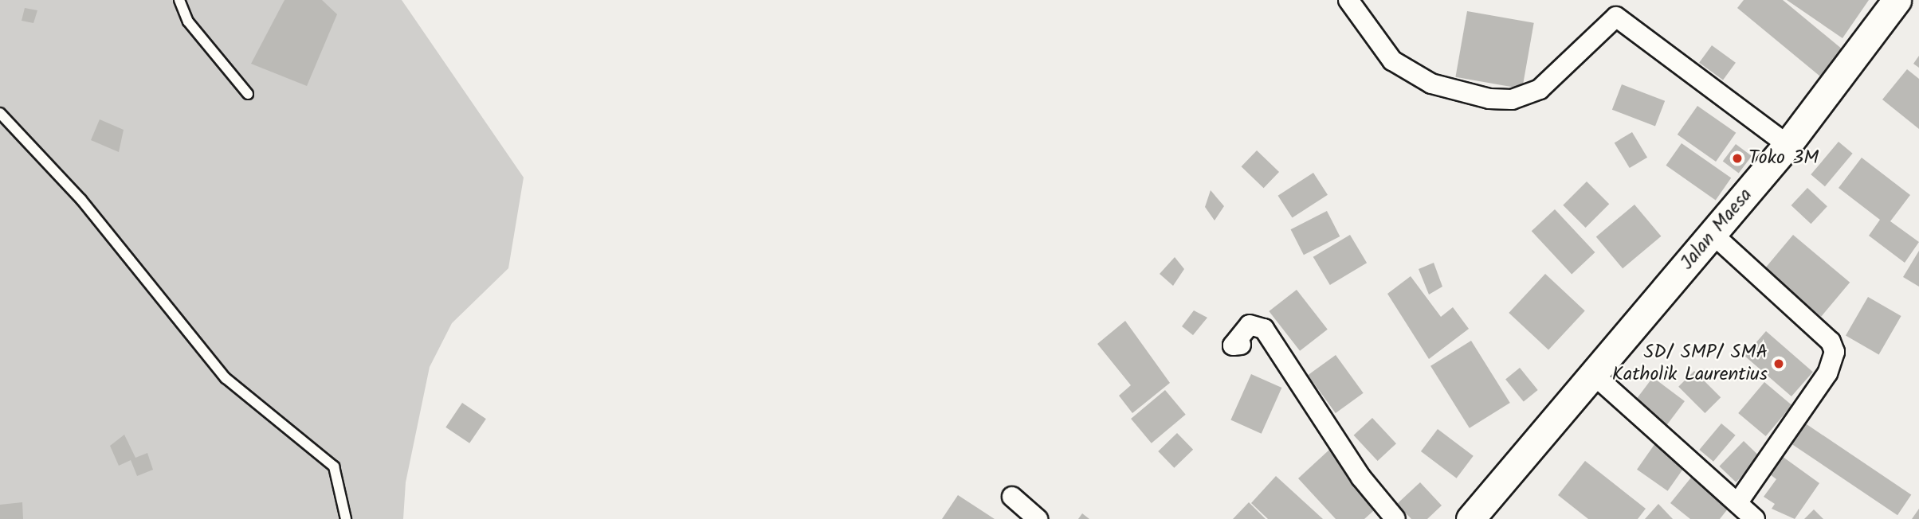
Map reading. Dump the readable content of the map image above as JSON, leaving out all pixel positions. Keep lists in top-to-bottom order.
{
  "streets": {
    "street": ["Jalan Maesa"]
  },
  "places": ["Toko 3M", "SD/ SMP/ SMA Katholik Laurentius"]
}
